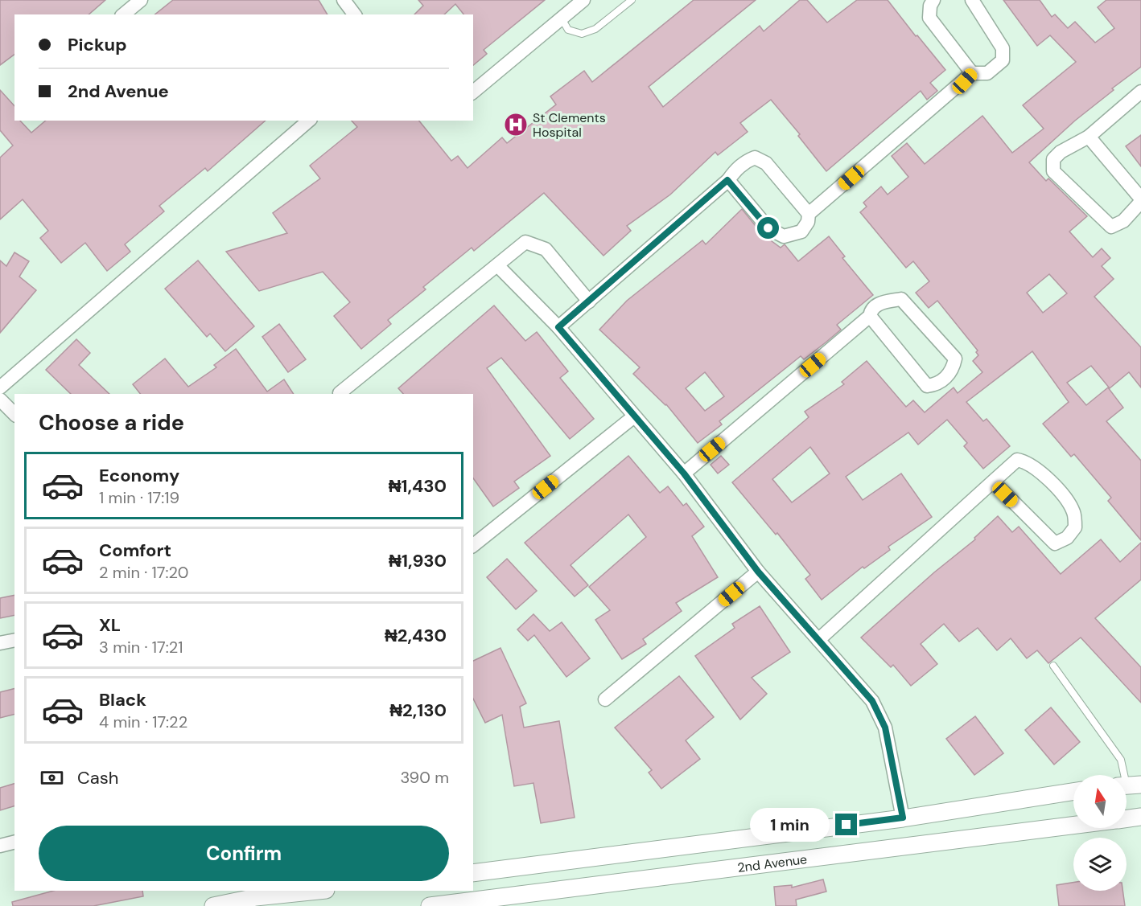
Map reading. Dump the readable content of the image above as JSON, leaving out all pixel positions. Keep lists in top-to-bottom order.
{
  "streets": {
    "street": ["2nd Avenue"]
  },
  "places": {
    "hospital": ["St Clements Hospital"]
  },
  "north": "top",
  "page": {
    "banner": ["Pickup", "2nd Avenue"],
    "heading": "Choose a ride",
    "list": [
      {
        "name": "Economy",
        "note": "1 min · 17:19",
        "value": "₦1,430"
      },
      {
        "name": "Comfort",
        "note": "2 min · 17:20",
        "value": "₦1,930"
      },
      {
        "name": "XL",
        "note": "3 min · 17:21",
        "value": "₦2,430"
      },
      {
        "name": "Black",
        "note": "4 min · 17:22",
        "value": "₦2,130"
      }
    ],
    "pay": ["Cash", "390 m"],
    "bubble": "1 min",
    "buttons": "Confirm"
  }
}
